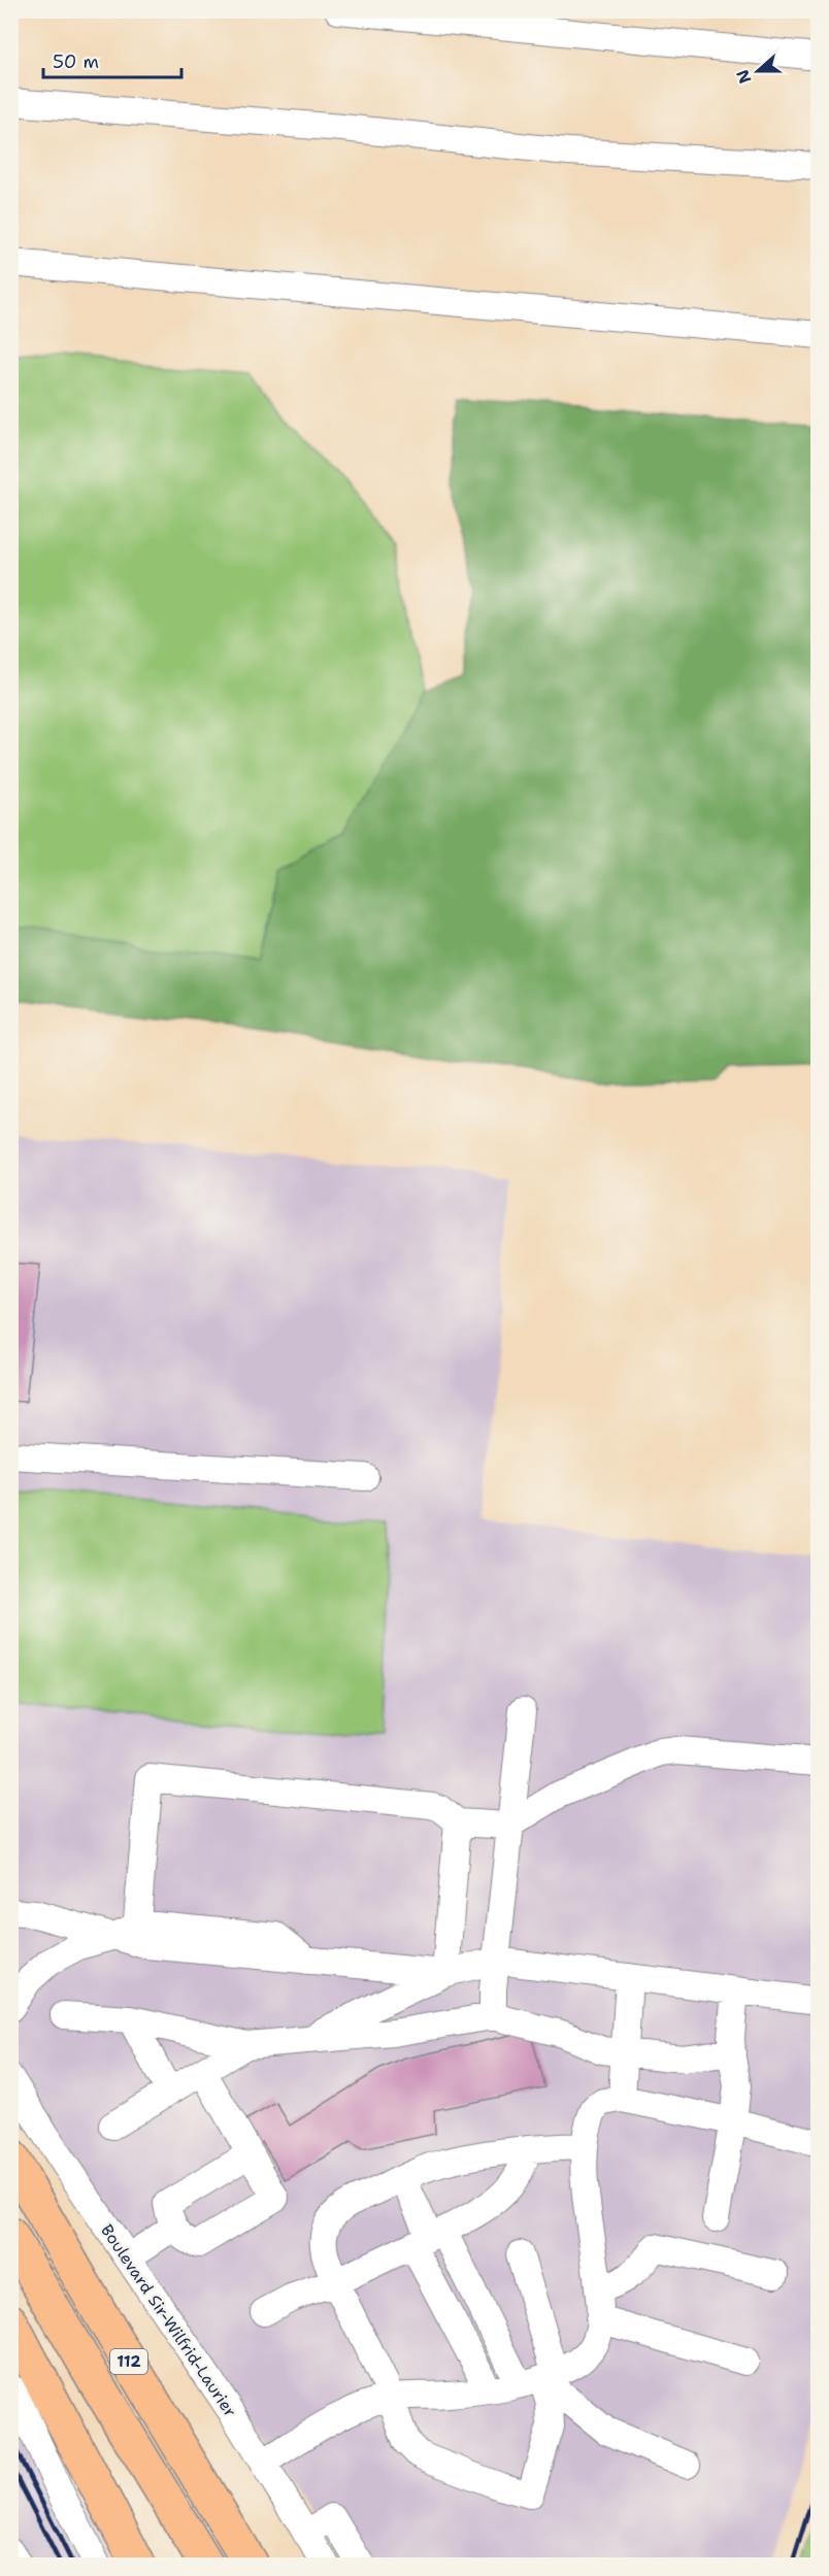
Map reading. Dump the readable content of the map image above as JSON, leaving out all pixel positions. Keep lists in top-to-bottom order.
{
  "streets": {
    "highway": ["112"],
    "street": ["Boulevard Sir-Wilfrid-Laurier"]
  },
  "scale_bar": "50 m",
  "north": "left"
}
